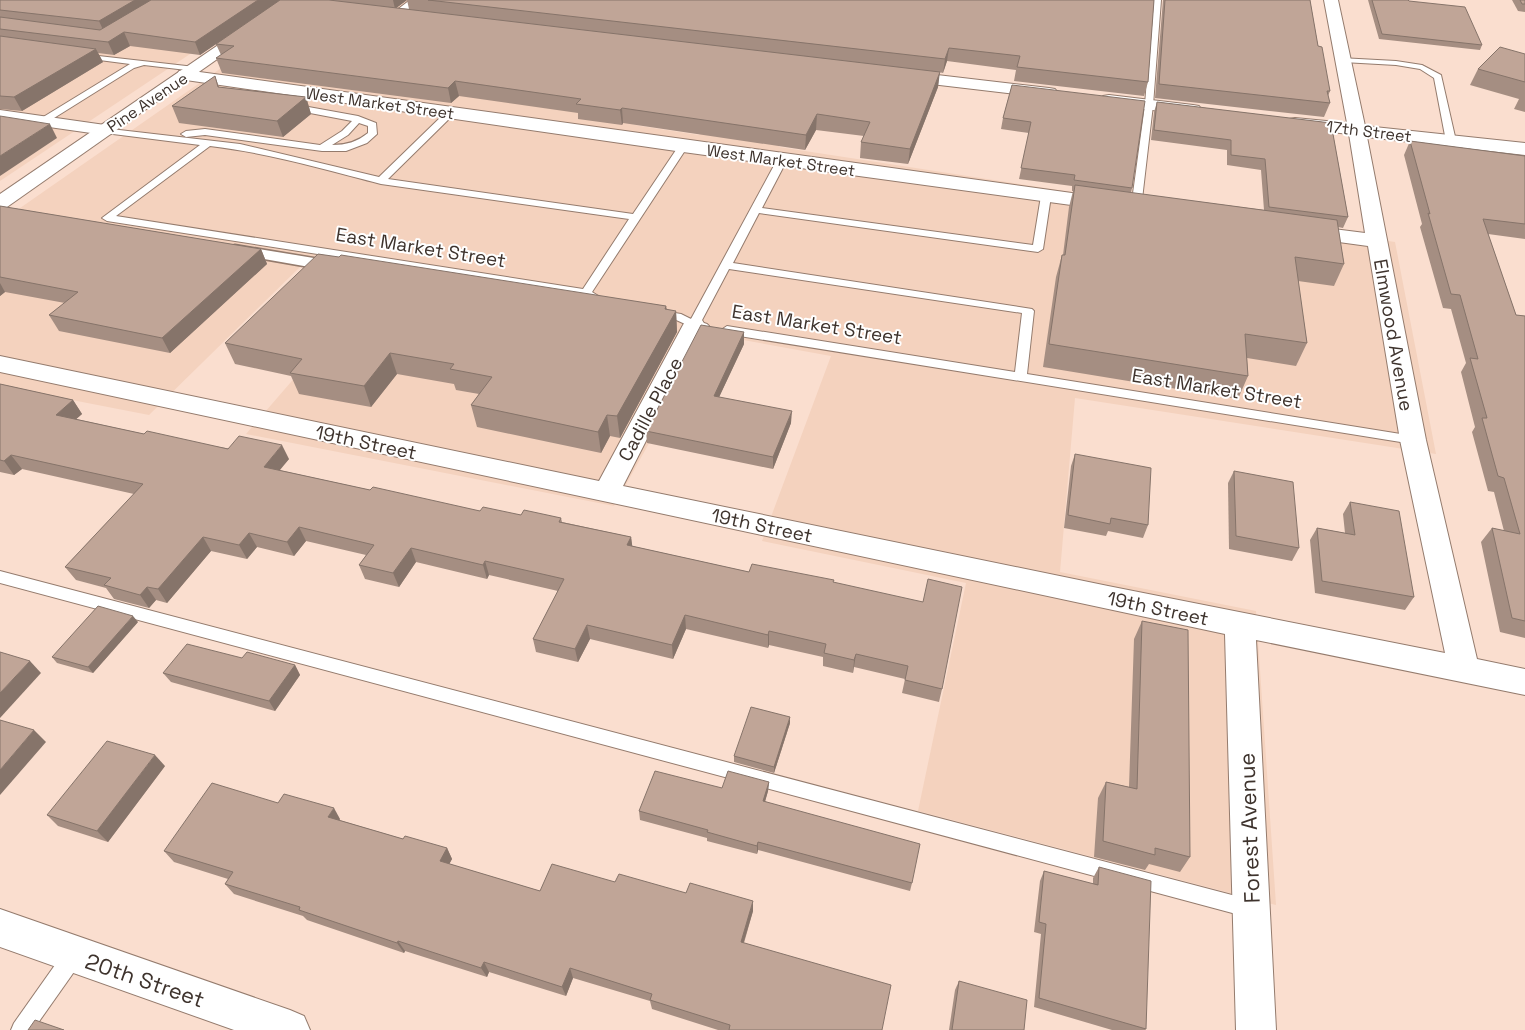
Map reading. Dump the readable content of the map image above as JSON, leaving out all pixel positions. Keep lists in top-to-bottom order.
{
  "streets": {
    "street": [
      "Pine Avenue",
      "West Market Street",
      "17th Street",
      "East Market Street",
      "Elmwood Avenue",
      "Cadille Place",
      "19th Street",
      "Forest Avenue",
      "20th Street"
    ]
  },
  "crossings": [
    ["Pine Avenue", "West Market Street"],
    ["17th Street", "Elmwood Avenue"],
    ["East Market Street", "Elmwood Avenue"],
    ["East Market Street", "Cadille Place"],
    ["Elmwood Avenue", "19th Street"],
    ["Cadille Place", "19th Street"],
    ["19th Street", "Forest Avenue"]
  ]
}
